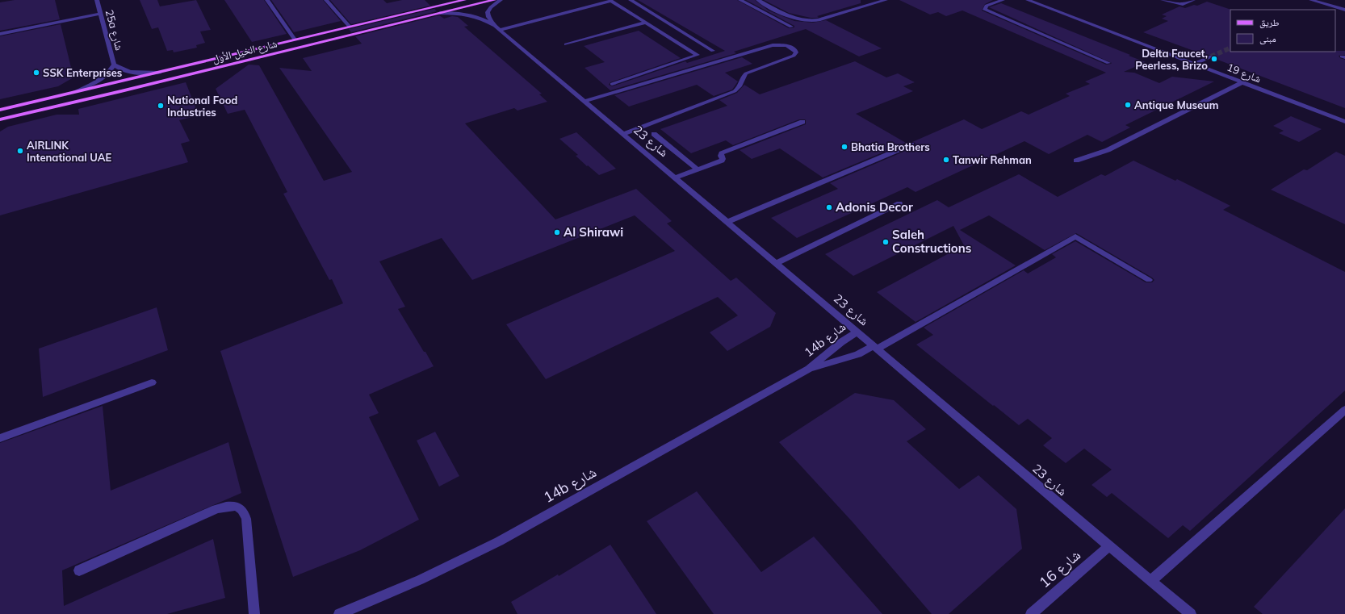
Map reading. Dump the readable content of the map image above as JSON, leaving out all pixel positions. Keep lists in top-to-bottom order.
{
  "streets": {
    "main road": ["شارع الخيل الأول"],
    "street": [
      "25a شارع",
      "شارع 19",
      "شارع 23",
      "14b شارع",
      "شارع 16"
    ]
  },
  "crossings": [
    ["25a شارع", "شارع الخيل الأول"],
    ["شارع الخيل الأول", "شارع 23"],
    ["شارع 23", "14b شارع"],
    ["شارع 23", "شارع 16"]
  ],
  "places": [
    "Delta Faucet, Peerless, Brizo",
    "SSK Enterprises",
    "Antique Museum",
    "National Food Industries",
    "Bhatia Brothers",
    "AIRLINK Intenational UAE",
    "Tanwir Rehman",
    "Adonis Decor",
    "Al Shirawi",
    "Saleh Constructions"
  ],
  "legend": ["طريق", "مبنى"]
}
